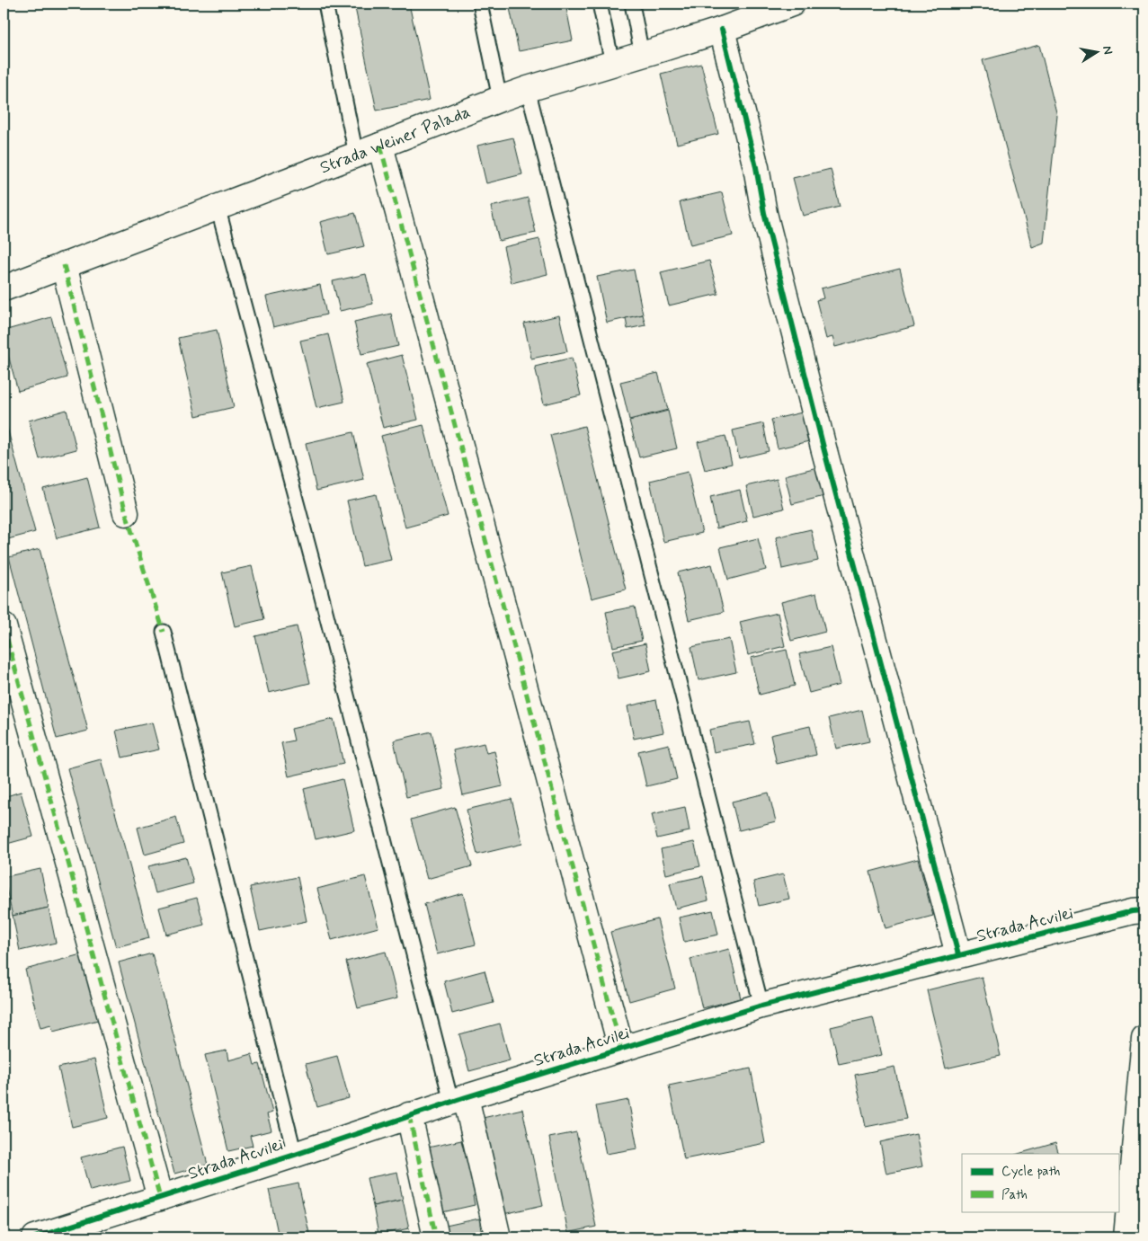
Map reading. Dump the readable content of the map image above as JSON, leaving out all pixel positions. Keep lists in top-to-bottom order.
{
  "streets": {
    "street": ["Strada Weiner Palada", "Strada Acvilei"]
  },
  "legend": ["Cycle path", "Path"],
  "north": "right"
}
